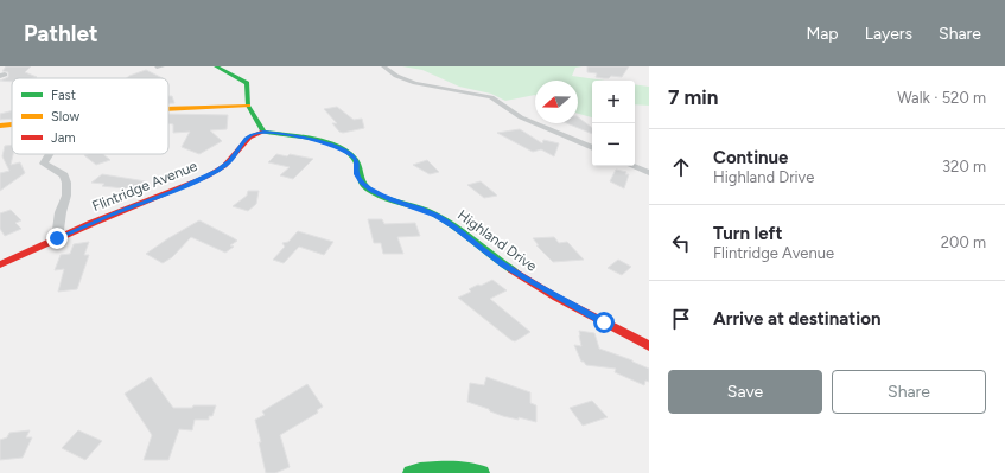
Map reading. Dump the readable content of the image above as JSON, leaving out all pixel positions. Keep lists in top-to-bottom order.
{
  "streets": {
    "street": ["Flintridge Avenue", "Highland Drive"]
  },
  "crossings": [
    ["Flintridge Avenue", "Highland Drive"]
  ],
  "legend": ["Fast", "Slow", "Jam"],
  "north": "left",
  "page": {
    "header": "Pathlet",
    "nav": ["Map", "Layers", "Share"],
    "heading": ["7 min", "Walk · 520 m"],
    "map_buttons": ["+", "−"],
    "list": [
      ["Continue", "Highland Drive", "320 m"],
      ["Turn left", "Flintridge Avenue", "200 m"],
      "Arrive at destination"
    ],
    "buttons": ["Save", "Share"]
  }
}
